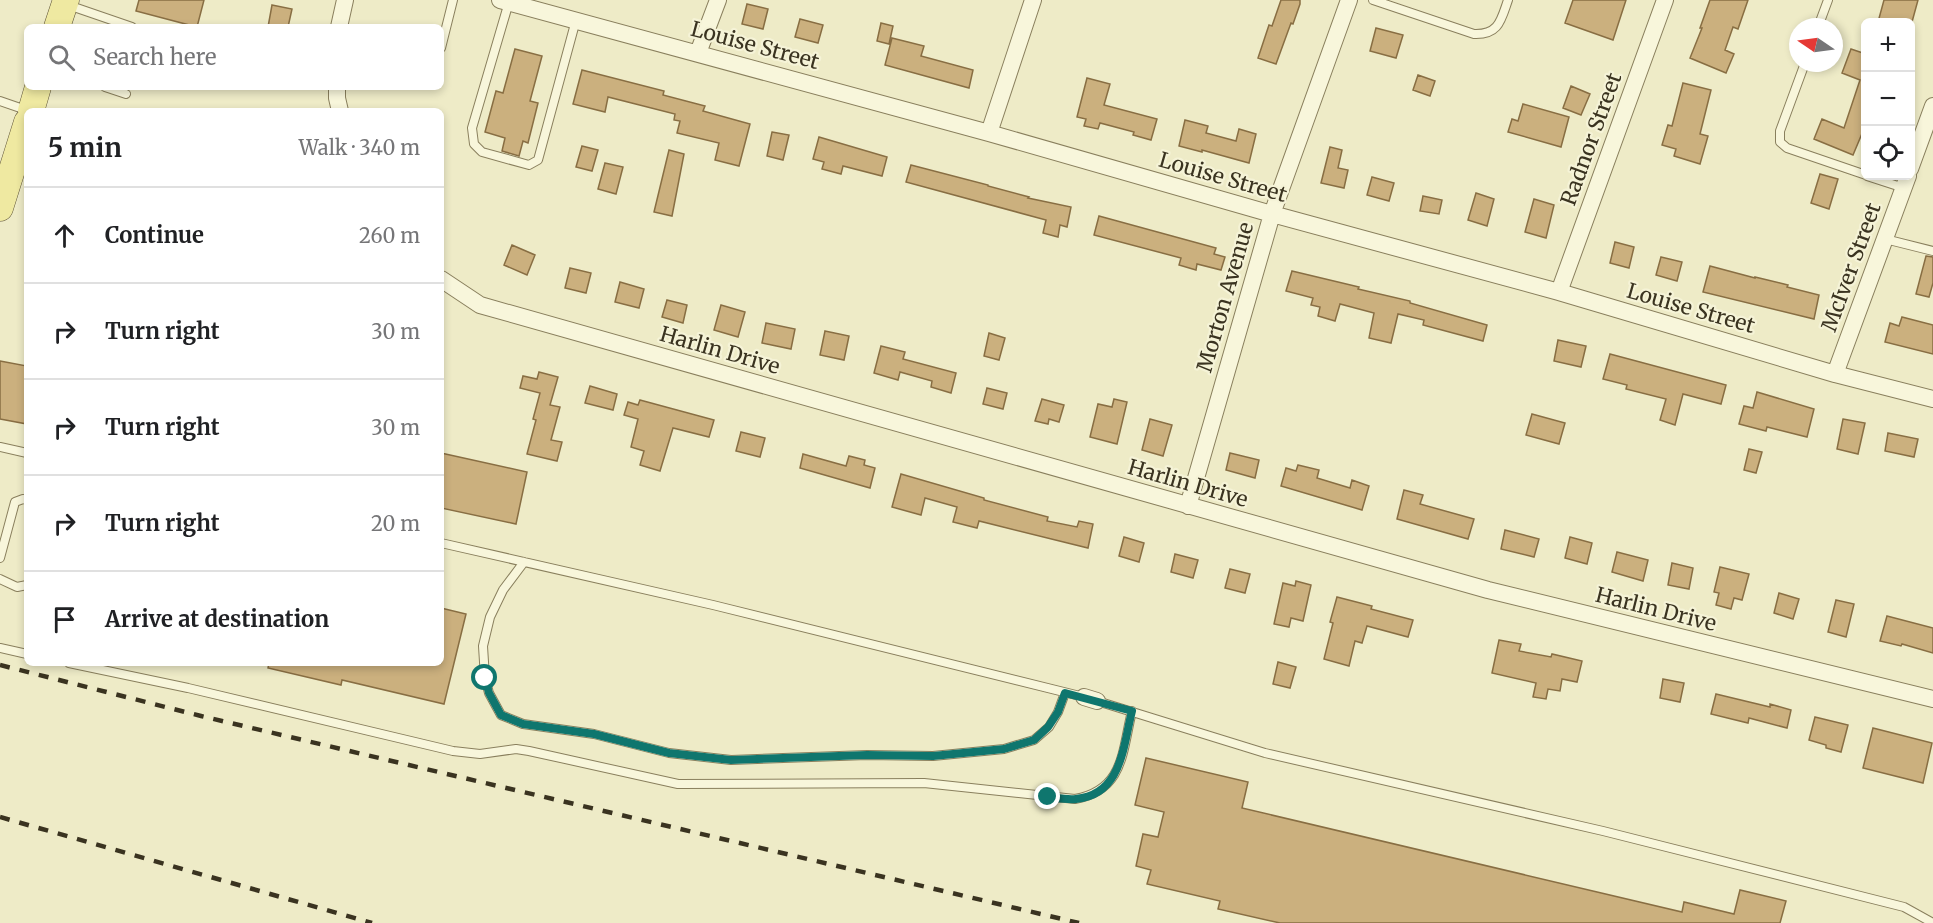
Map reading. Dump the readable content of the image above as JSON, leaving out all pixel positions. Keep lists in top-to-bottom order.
{
  "streets": {
    "street": [
      "Louise Street",
      "Radnor Street",
      "McIver Street",
      "Morton Avenue",
      "Harlin Drive"
    ]
  },
  "crossings": [
    ["Louise Street", "Radnor Street"],
    ["Louise Street", "McIver Street"],
    ["Louise Street", "Morton Avenue"],
    ["Morton Avenue", "Harlin Drive"]
  ],
  "north": "left",
  "page": {
    "map_buttons": ["+", "−"],
    "search": "Search here",
    "heading": ["5 min", "Walk · 340 m"],
    "list": [
      ["Continue", "260 m"],
      ["Turn right", "30 m"],
      ["Turn right", "30 m"],
      ["Turn right", "20 m"],
      "Arrive at destination"
    ]
  }
}
